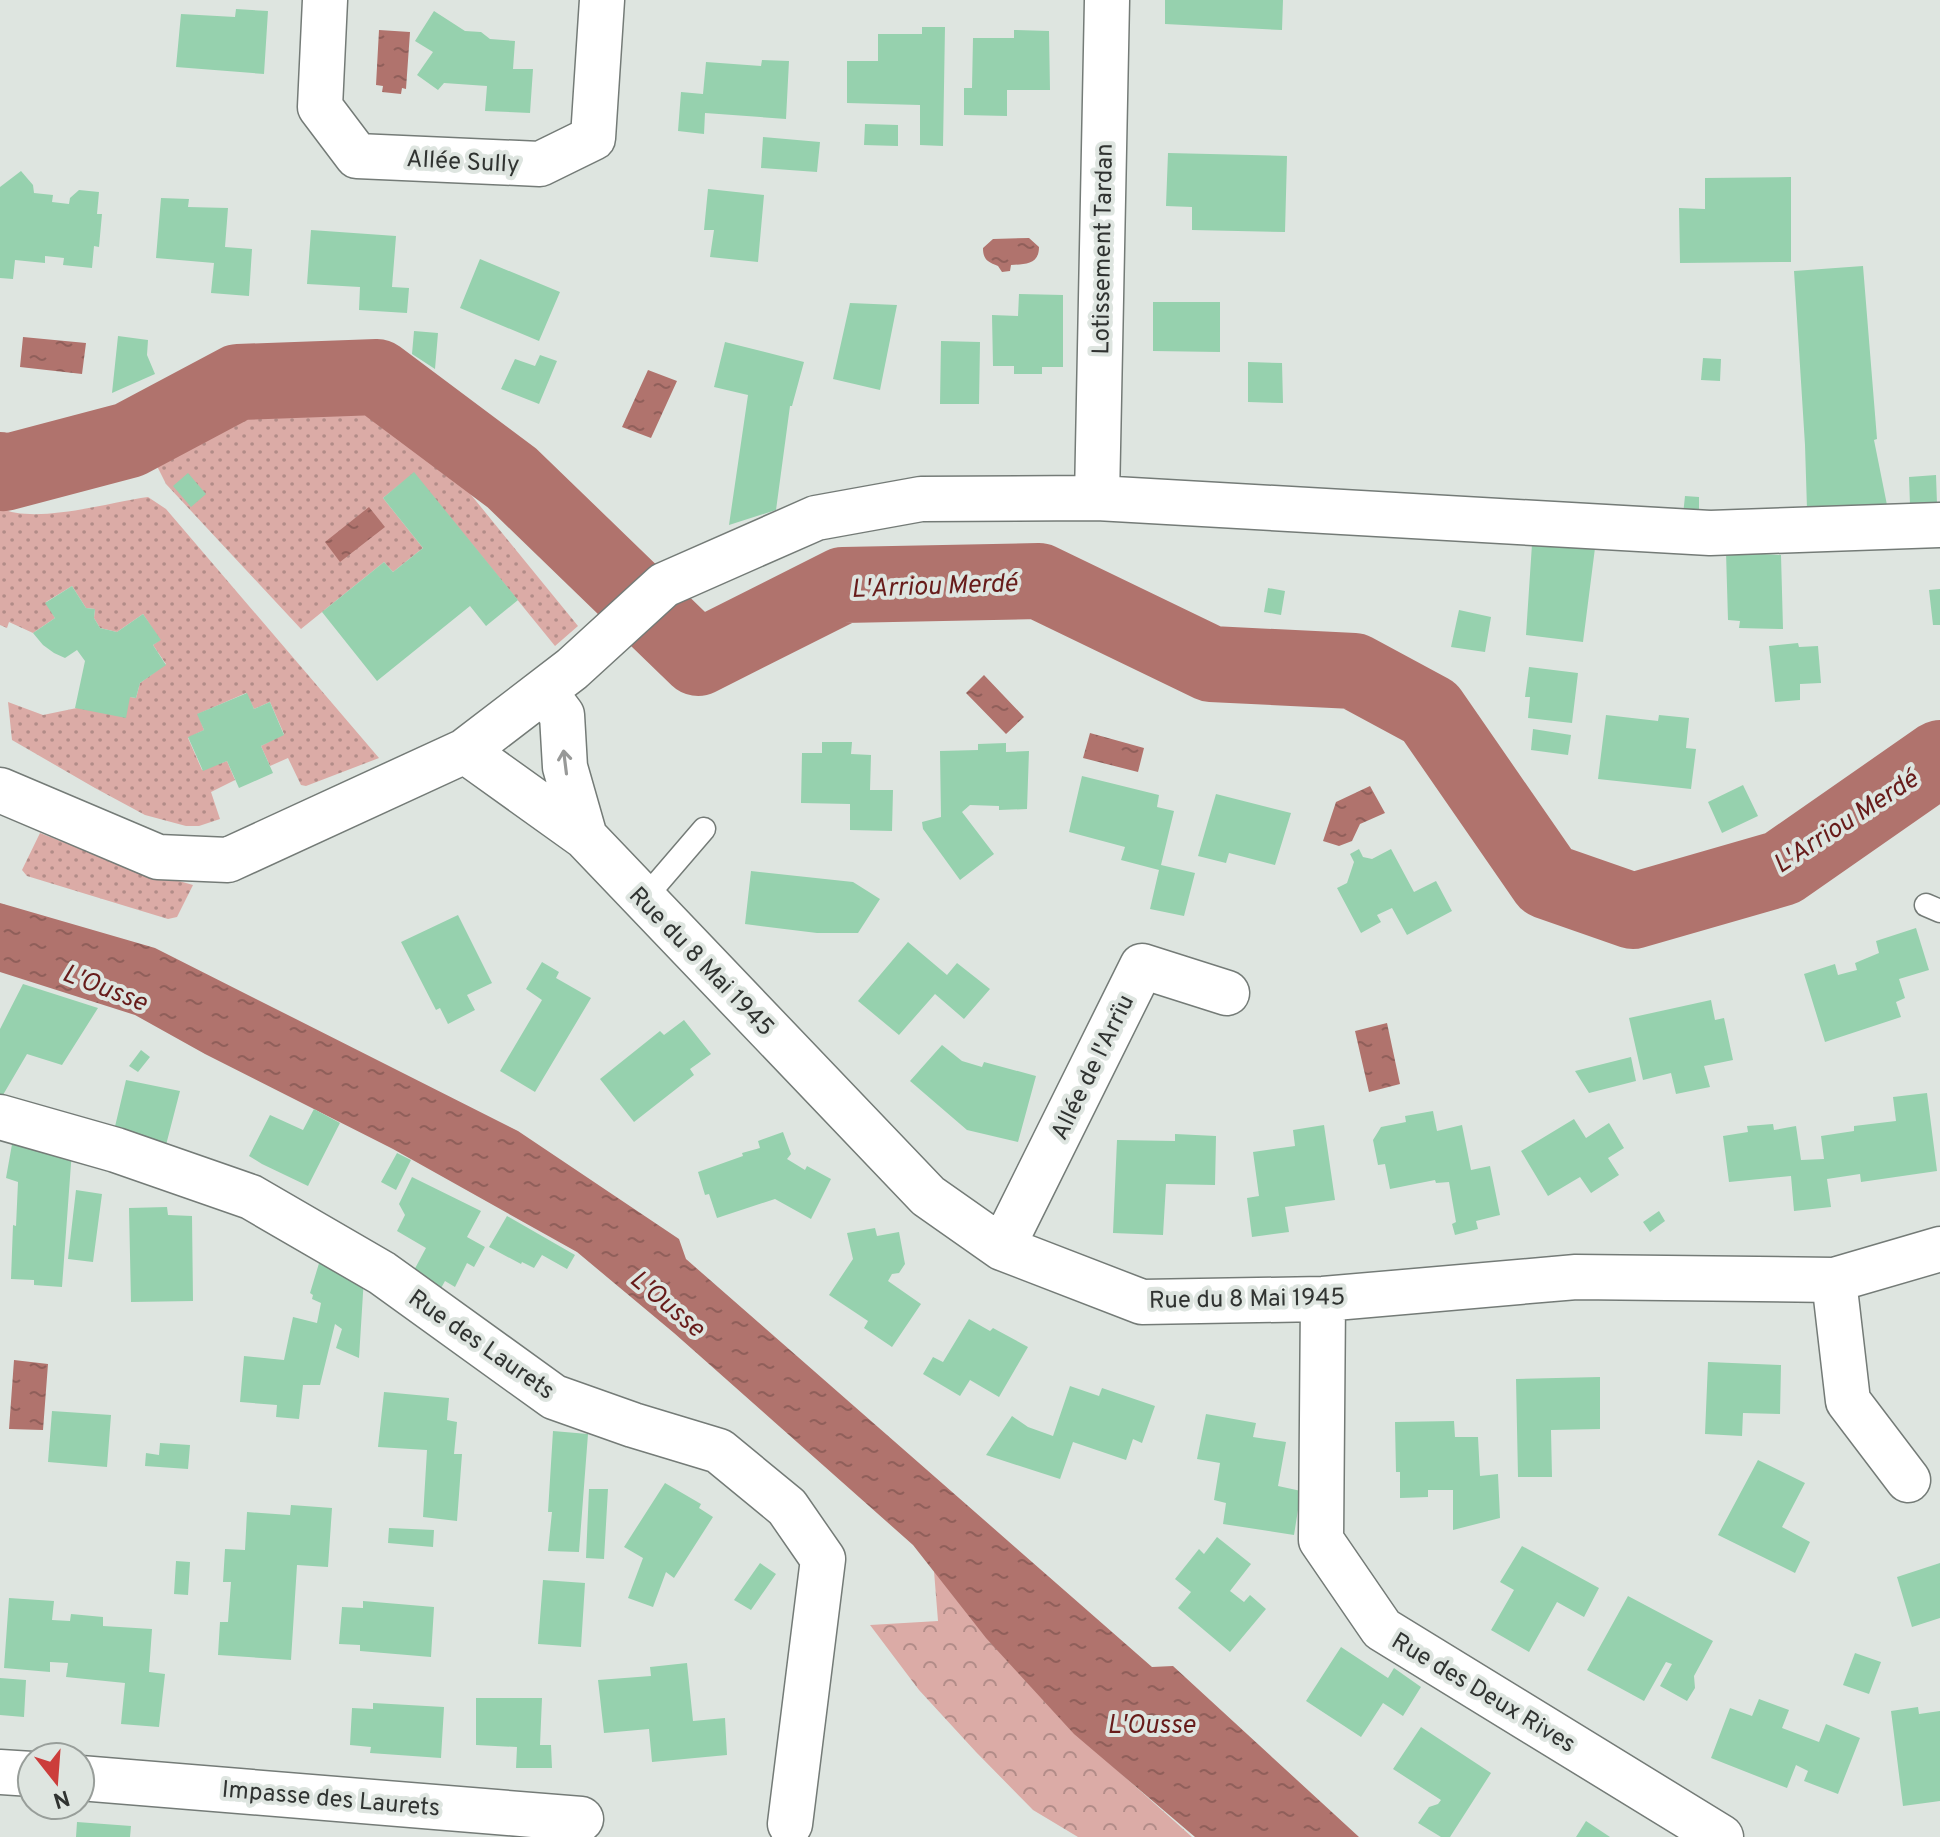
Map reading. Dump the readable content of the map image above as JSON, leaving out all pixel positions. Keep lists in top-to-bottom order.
{
  "streets": {
    "street": [
      "Allée Sully",
      "Lotissement Tardan",
      "Rue du 8 Mai 1945",
      "Allée de l'Arrïu",
      "Rue des Laurets",
      "Rue des Deux Rives",
      "Impasse des Laurets"
    ]
  },
  "crossings": [
    ["Rue du 8 Mai 1945", "Allée de l'Arrïu"],
    ["Rue du 8 Mai 1945", "Rue des Deux Rives"]
  ],
  "water": ["L'Arriou Merdé", "L'Ousse"],
  "north": "bottom"
}
